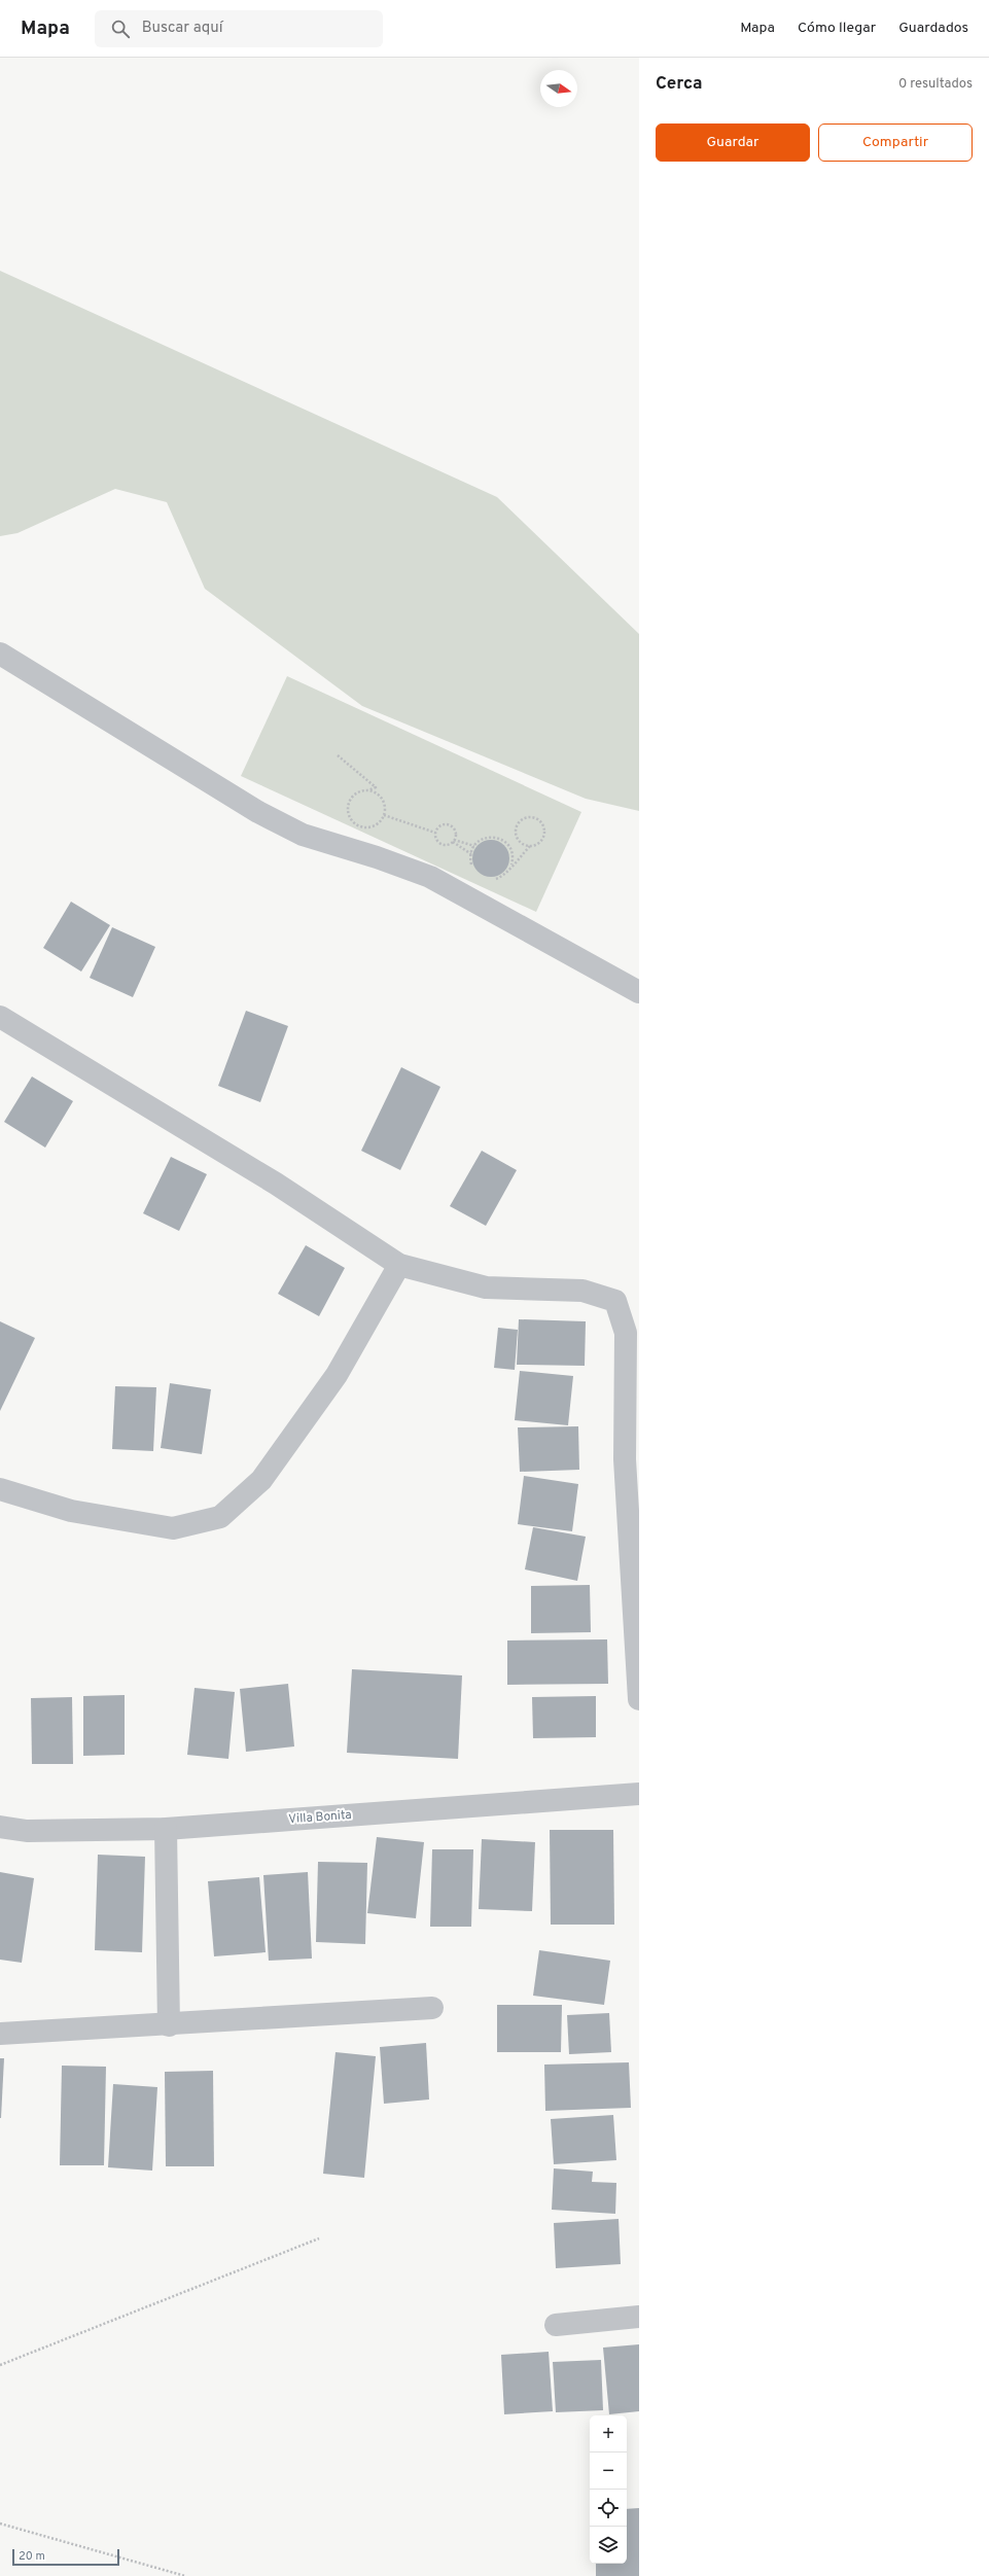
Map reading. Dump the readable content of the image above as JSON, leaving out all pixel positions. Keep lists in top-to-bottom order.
{
  "streets": {
    "street": ["Villa Bonita"]
  },
  "scale_bar": "20 m",
  "north": "right",
  "page": {
    "header": "Mapa",
    "search": "Buscar aquí",
    "nav": ["Mapa", "Cómo llegar", "Guardados"],
    "heading": ["Cerca", "0 resultados"],
    "buttons": ["Guardar", "Compartir"],
    "map_buttons": ["+", "−"],
    "scale": "20 m"
  }
}
